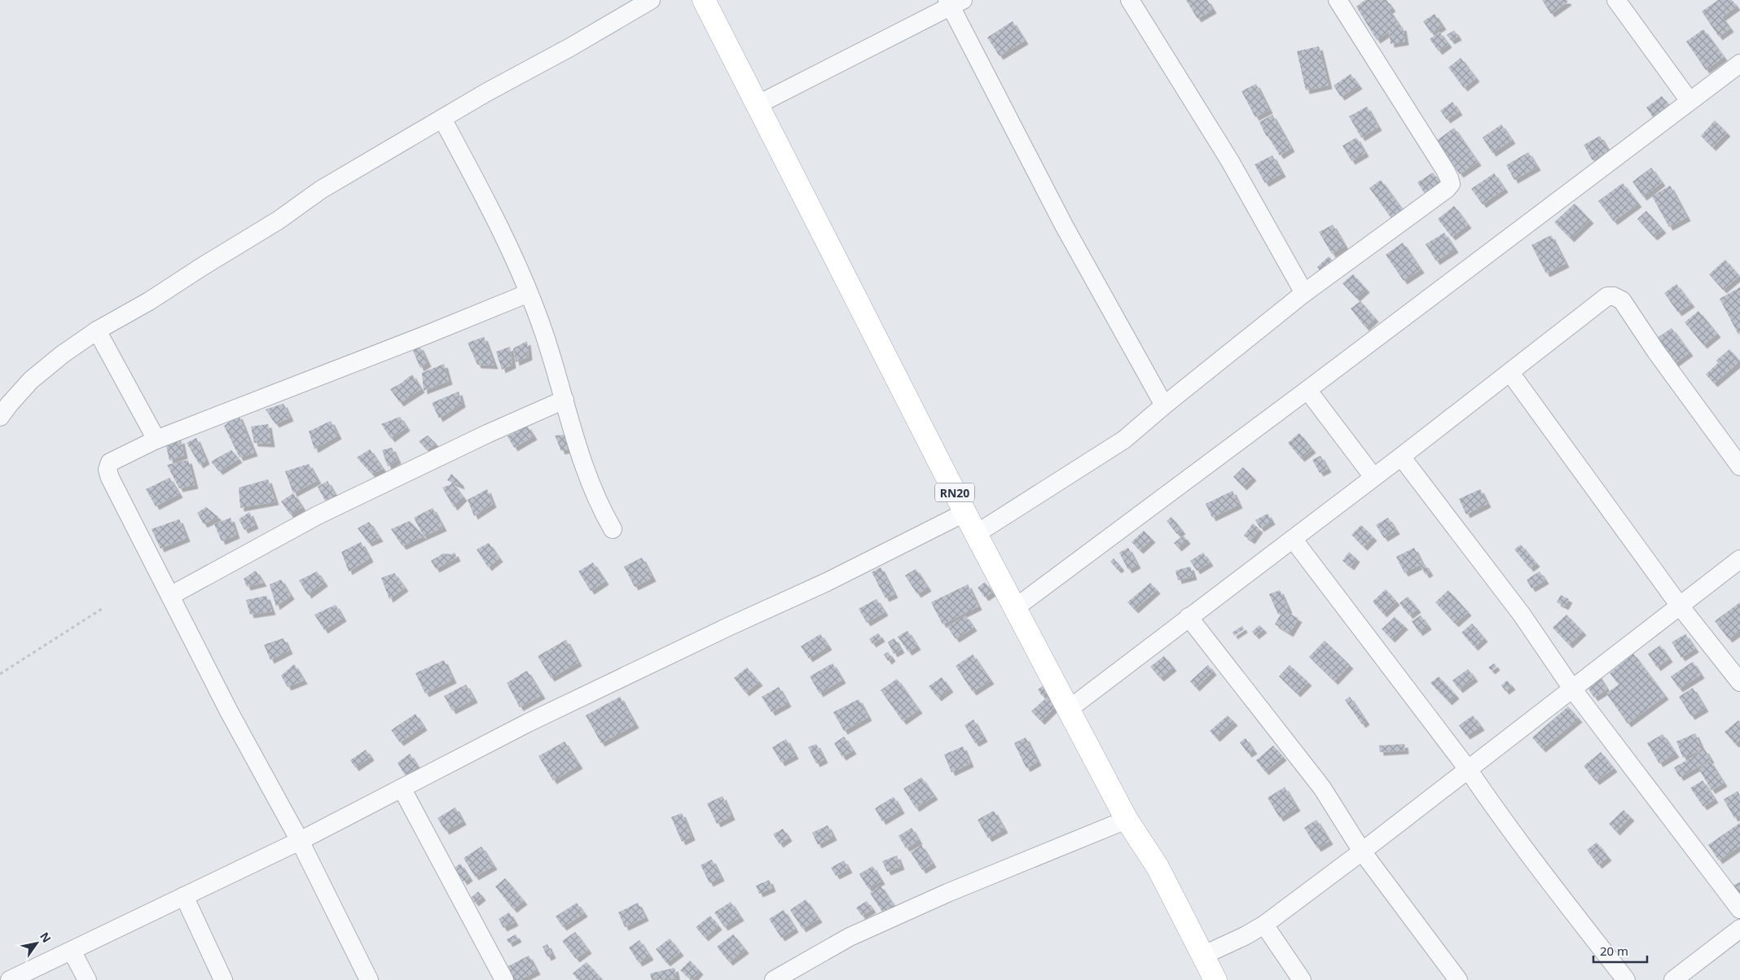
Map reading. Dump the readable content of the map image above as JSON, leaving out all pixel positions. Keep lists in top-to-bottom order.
{
  "streets": {
    "main road": ["RN20"]
  },
  "scale_bar": "20 m",
  "north": "top right"
}
